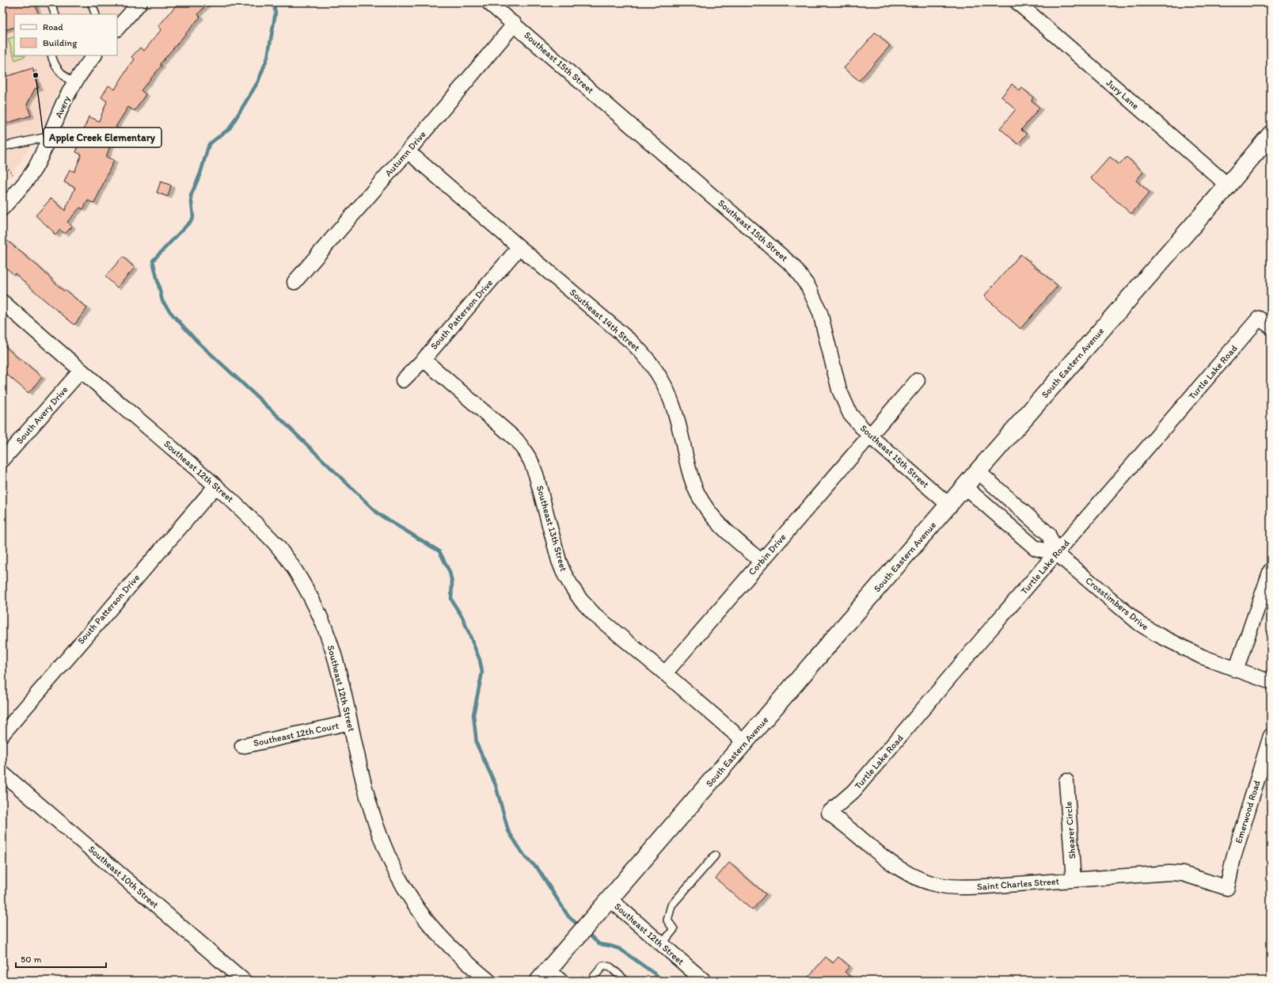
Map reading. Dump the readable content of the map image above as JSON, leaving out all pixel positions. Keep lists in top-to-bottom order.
{
  "streets": {
    "main road": ["South Eastern Avenue"],
    "street": [
      "Southeast 15th Street",
      "Jury Lane",
      "Avery",
      "Autumn Drive",
      "South Patterson Drive",
      "Southeast 14th Street",
      "Turtle Lake Road",
      "South Avery Drive",
      "Southeast 12th Street",
      "Southeast 13th Street",
      "Corbin Drive",
      "Crosstimbers Drive",
      "Southeast 12th Court",
      "Emerwood Road",
      "Shearer Circle",
      "Southeast 10th Street",
      "Saint Charles Street"
    ]
  },
  "crossings": [
    ["Southeast 15th Street", "Autumn Drive"],
    ["Southeast 15th Street", "South Eastern Avenue"],
    ["Southeast 15th Street", "Corbin Drive"],
    ["Jury Lane", "South Eastern Avenue"],
    ["Autumn Drive", "Southeast 14th Street"],
    ["South Patterson Drive", "Southeast 14th Street"],
    ["South Patterson Drive", "Southeast 12th Street"],
    ["South Patterson Drive", "Southeast 13th Street"],
    ["Southeast 14th Street", "Corbin Drive"],
    ["South Eastern Avenue", "Southeast 12th Street"],
    ["South Eastern Avenue", "Southeast 13th Street"],
    ["South Eastern Avenue", "Crosstimbers Drive"],
    ["Turtle Lake Road", "Crosstimbers Drive"],
    ["Turtle Lake Road", "Saint Charles Street"],
    ["South Avery Drive", "Southeast 12th Street"],
    ["Southeast 12th Street", "Southeast 12th Court"],
    ["Southeast 13th Street", "Corbin Drive"],
    ["Emerwood Road", "Saint Charles Street"],
    ["Shearer Circle", "Saint Charles Street"]
  ],
  "places": ["Apple Creek Elementary"],
  "legend": ["Road", "Building"],
  "scale_bar": "50 m"
}
